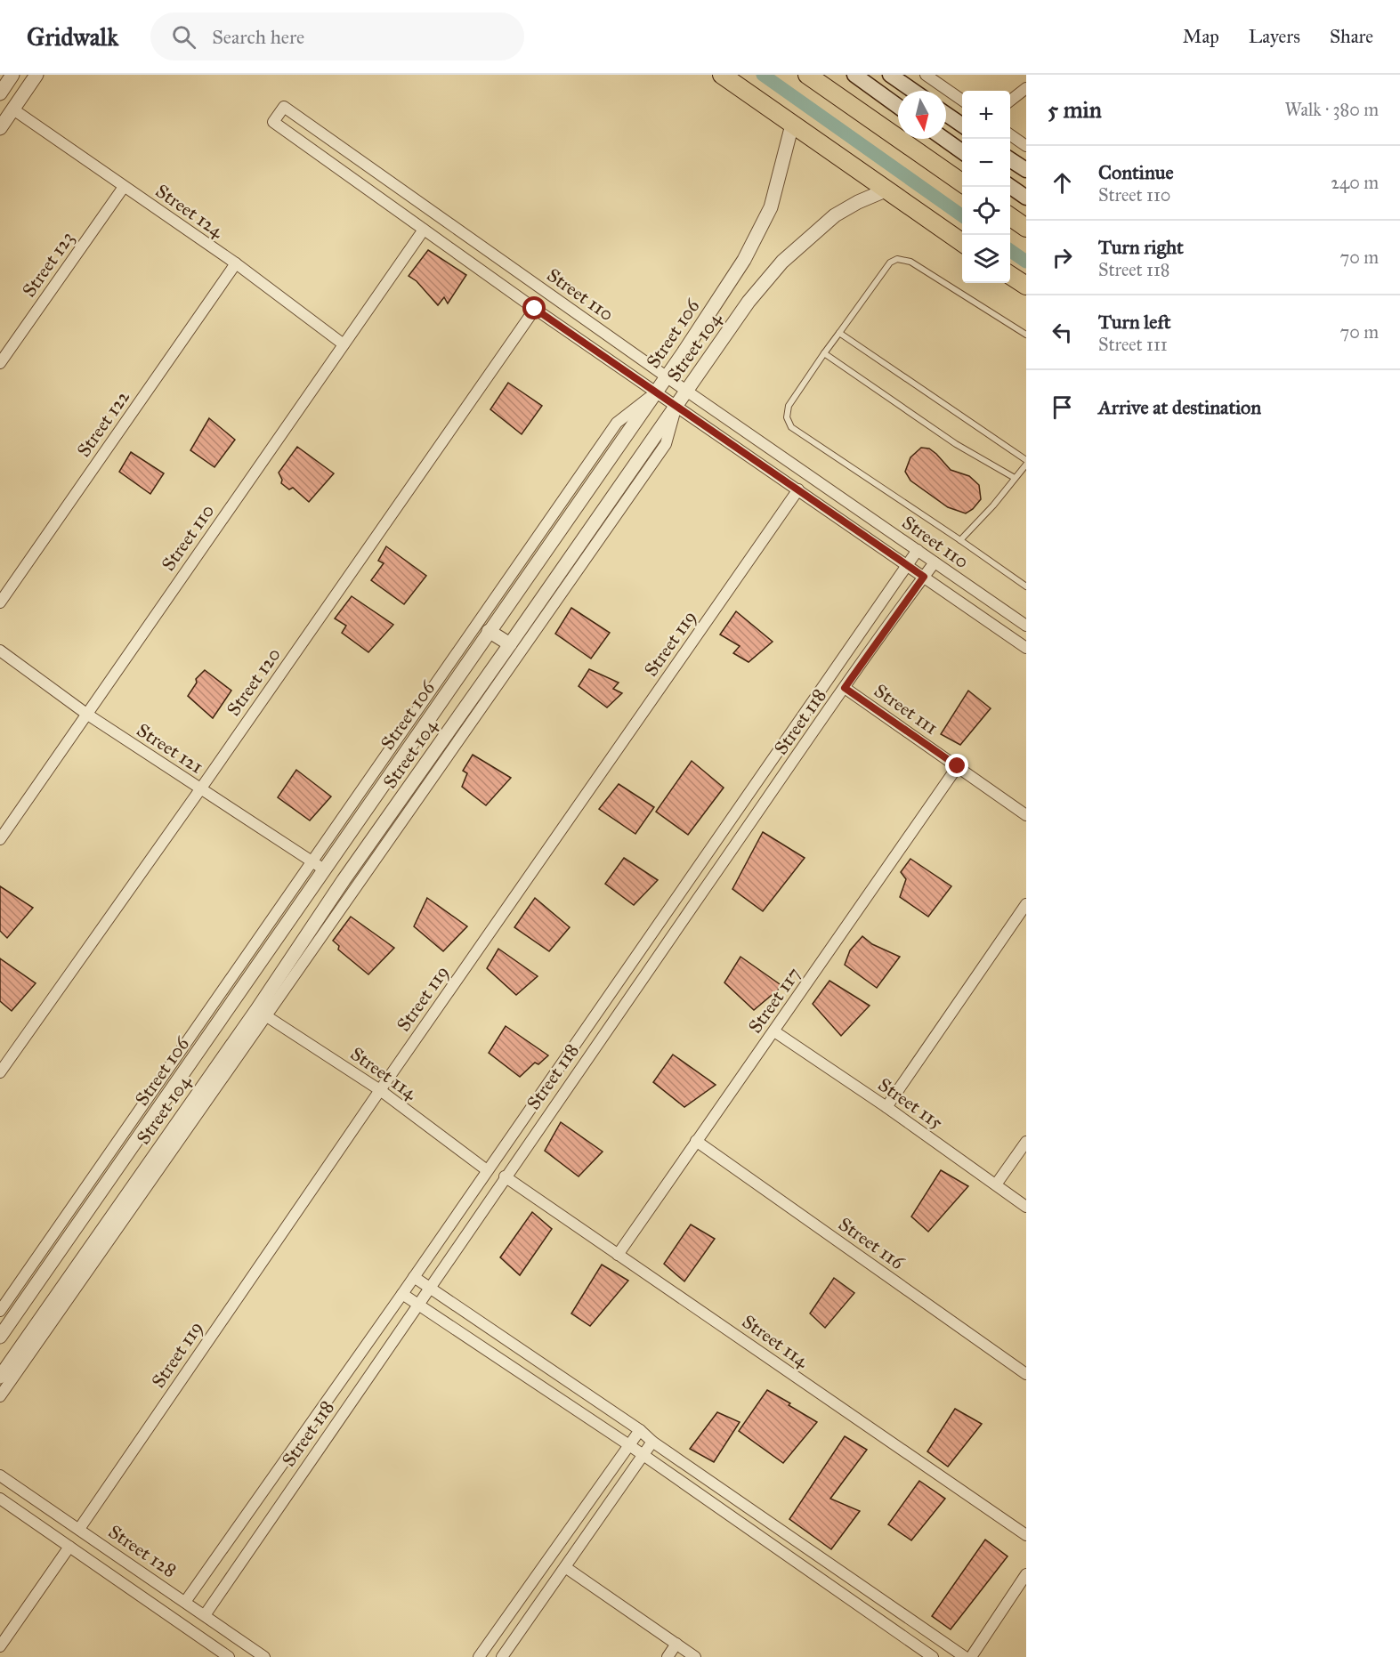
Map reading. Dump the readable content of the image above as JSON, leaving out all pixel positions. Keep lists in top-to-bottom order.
{
  "streets": {
    "street": [
      "Street 124",
      "Street 123",
      "Street 110",
      "Street 106",
      "Street 104",
      "Street 122",
      "Street 119",
      "Street 120",
      "Street 111",
      "Street 118",
      "Street 121",
      "Street 117",
      "Street 114",
      "Street 115",
      "Street 116",
      "Street 128"
    ]
  },
  "crossings": [
    ["Street 124", "Street 123"],
    ["Street 124", "Street 110"],
    ["Street 124", "Street 122"],
    ["Street 110", "Street 106"],
    ["Street 110", "Street 104"],
    ["Street 110", "Street 119"],
    ["Street 110", "Street 120"],
    ["Street 110", "Street 118"],
    ["Street 110", "Street 121"],
    ["Street 106", "Street 121"],
    ["Street 104", "Street 114"],
    ["Street 119", "Street 114"],
    ["Street 119", "Street 128"],
    ["Street 120", "Street 121"],
    ["Street 111", "Street 118"],
    ["Street 111", "Street 117"],
    ["Street 118", "Street 114"],
    ["Street 118", "Street 128"],
    ["Street 117", "Street 114"],
    ["Street 117", "Street 115"],
    ["Street 117", "Street 116"]
  ],
  "north": "bottom",
  "page": {
    "header": "Gridwalk",
    "search": "Search here",
    "nav": ["Map", "Layers", "Share"],
    "heading": ["5 min", "Walk · 380 m"],
    "map_buttons": ["+", "−"],
    "list": [
      ["Continue", "Street 110", "240 m"],
      ["Turn right", "Street 118", "70 m"],
      ["Turn left", "Street 111", "70 m"],
      "Arrive at destination"
    ]
  }
}
